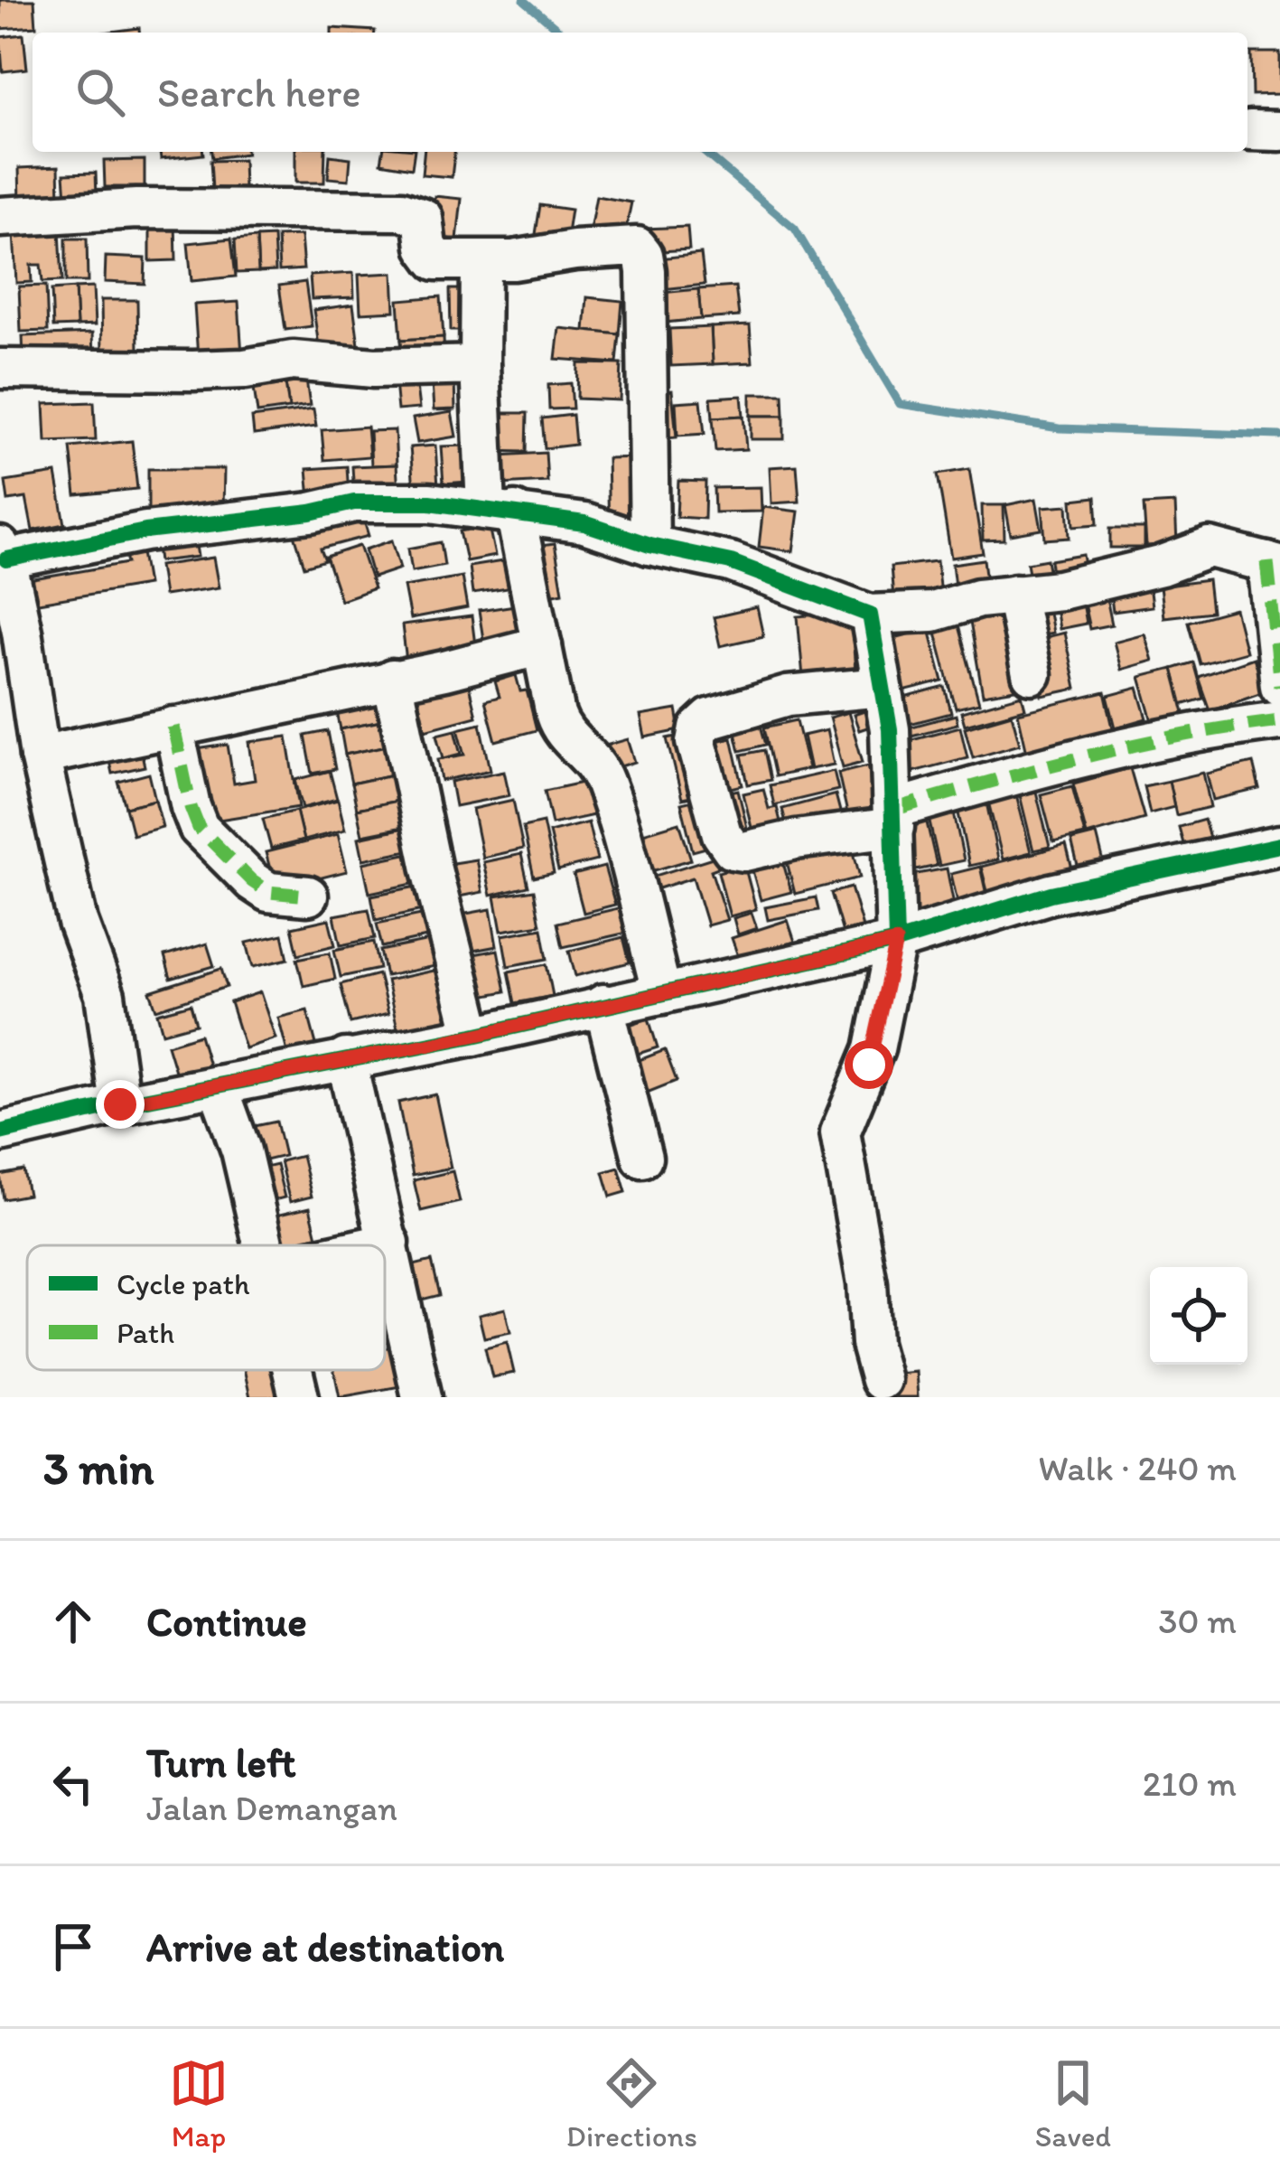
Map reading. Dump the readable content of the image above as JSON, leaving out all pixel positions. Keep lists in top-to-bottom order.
{
  "legend": ["Cycle path", "Path"],
  "page": {
    "search": "Search here",
    "heading": ["3 min", "Walk · 240 m"],
    "list": [
      ["Continue", "30 m"],
      ["Turn left", "Jalan Demangan", "210 m"],
      "Arrive at destination"
    ],
    "nav": ["Map", "Directions", "Saved"]
  }
}
